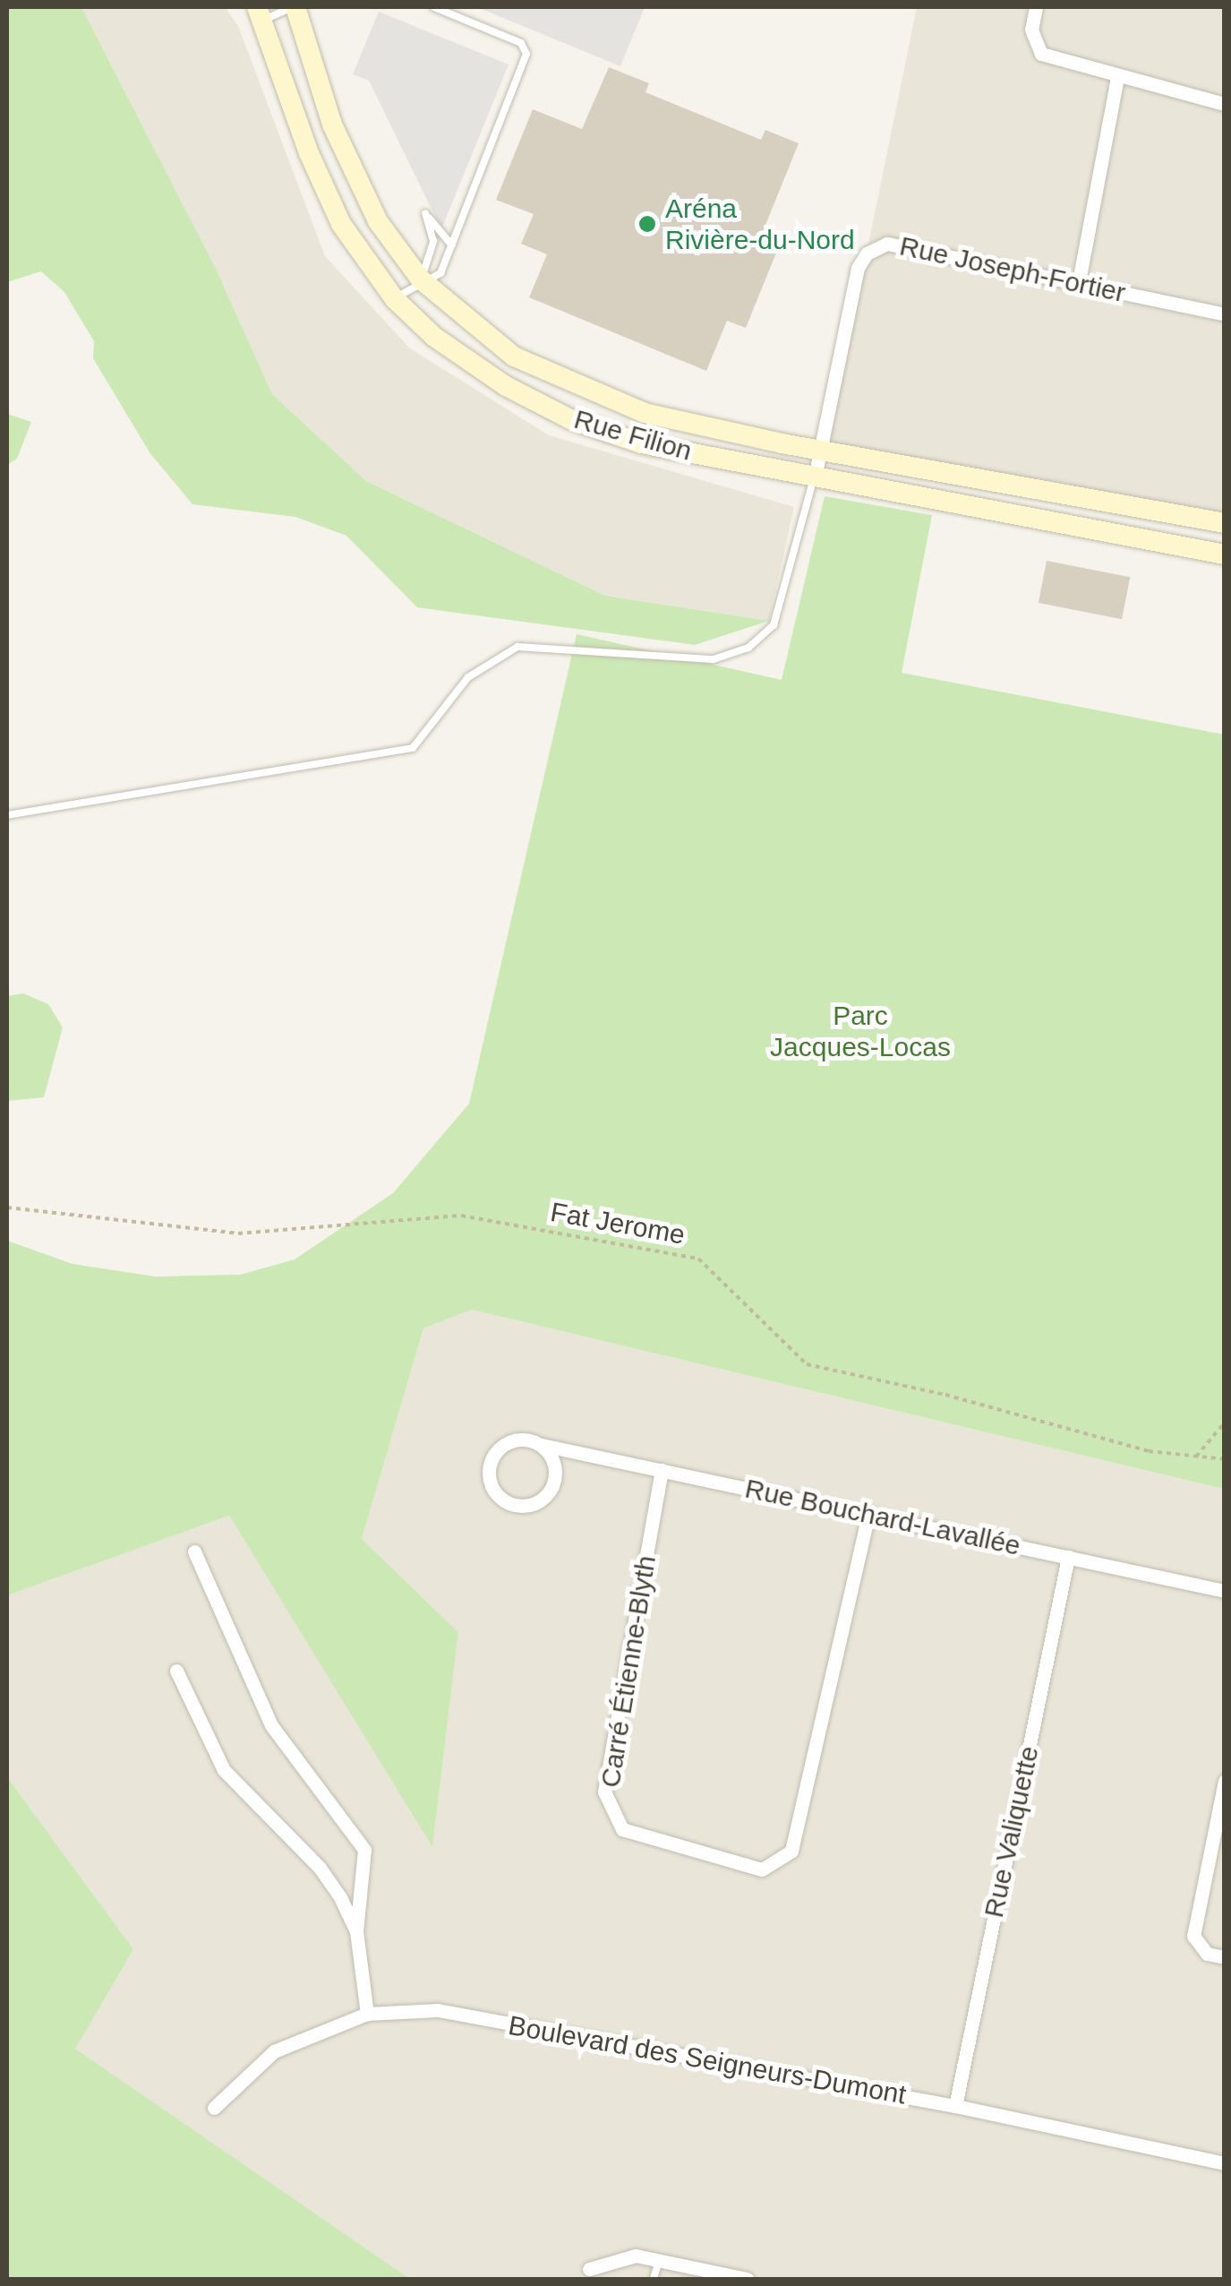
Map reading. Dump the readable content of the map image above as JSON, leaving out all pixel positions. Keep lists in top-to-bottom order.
{
  "streets": {
    "street": [
      "Rue Joseph-Fortier",
      "Rue Filion",
      "Rue Bouchard-Lavallée",
      "Carré Étienne-Blyth",
      "Rue Valiquette",
      "Boulevard des Seigneurs-Dumont"
    ],
    "path": ["Fat Jerome"]
  },
  "crossings": [
    ["Rue Joseph-Fortier", "Rue Filion"],
    ["Rue Bouchard-Lavallée", "Carré Étienne-Blyth"],
    ["Rue Bouchard-Lavallée", "Rue Valiquette"],
    ["Rue Valiquette", "Boulevard des Seigneurs-Dumont"]
  ],
  "parks": ["Parc Jacques-Locas"],
  "places": ["Aréna Rivière-du-Nord"]
}
